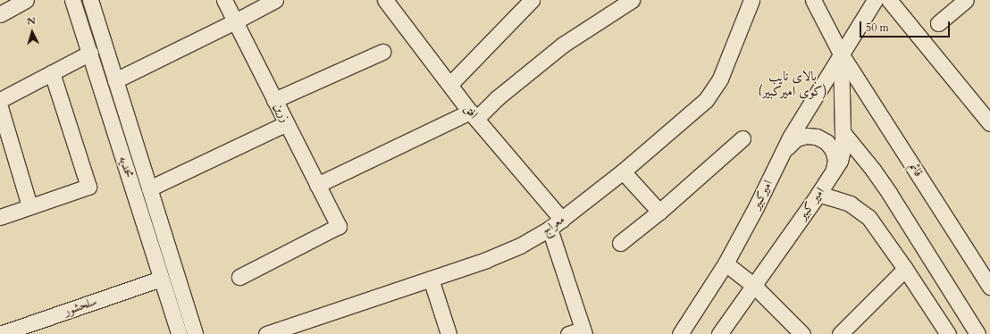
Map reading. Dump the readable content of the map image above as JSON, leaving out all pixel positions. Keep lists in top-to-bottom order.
{
  "streets": {
    "street": [
      "افق",
      "زرین",
      "محمدیه",
      "قائم",
      "امیرکبیر",
      "امیر کبیر",
      "معراج",
      "سلحشور"
    ]
  },
  "crossings": [
    ["افق", "معراج"],
    ["محمدیه", "سلحشور"],
    ["قائم", "امیرکبیر"],
    ["قائم", "امیر کبیر"],
    ["امیرکبیر", "امیر کبیر"]
  ],
  "districts": ["بالای نایب (کوی امیرکبیر)"],
  "scale_bar": "50 m",
  "north": "top"
}
